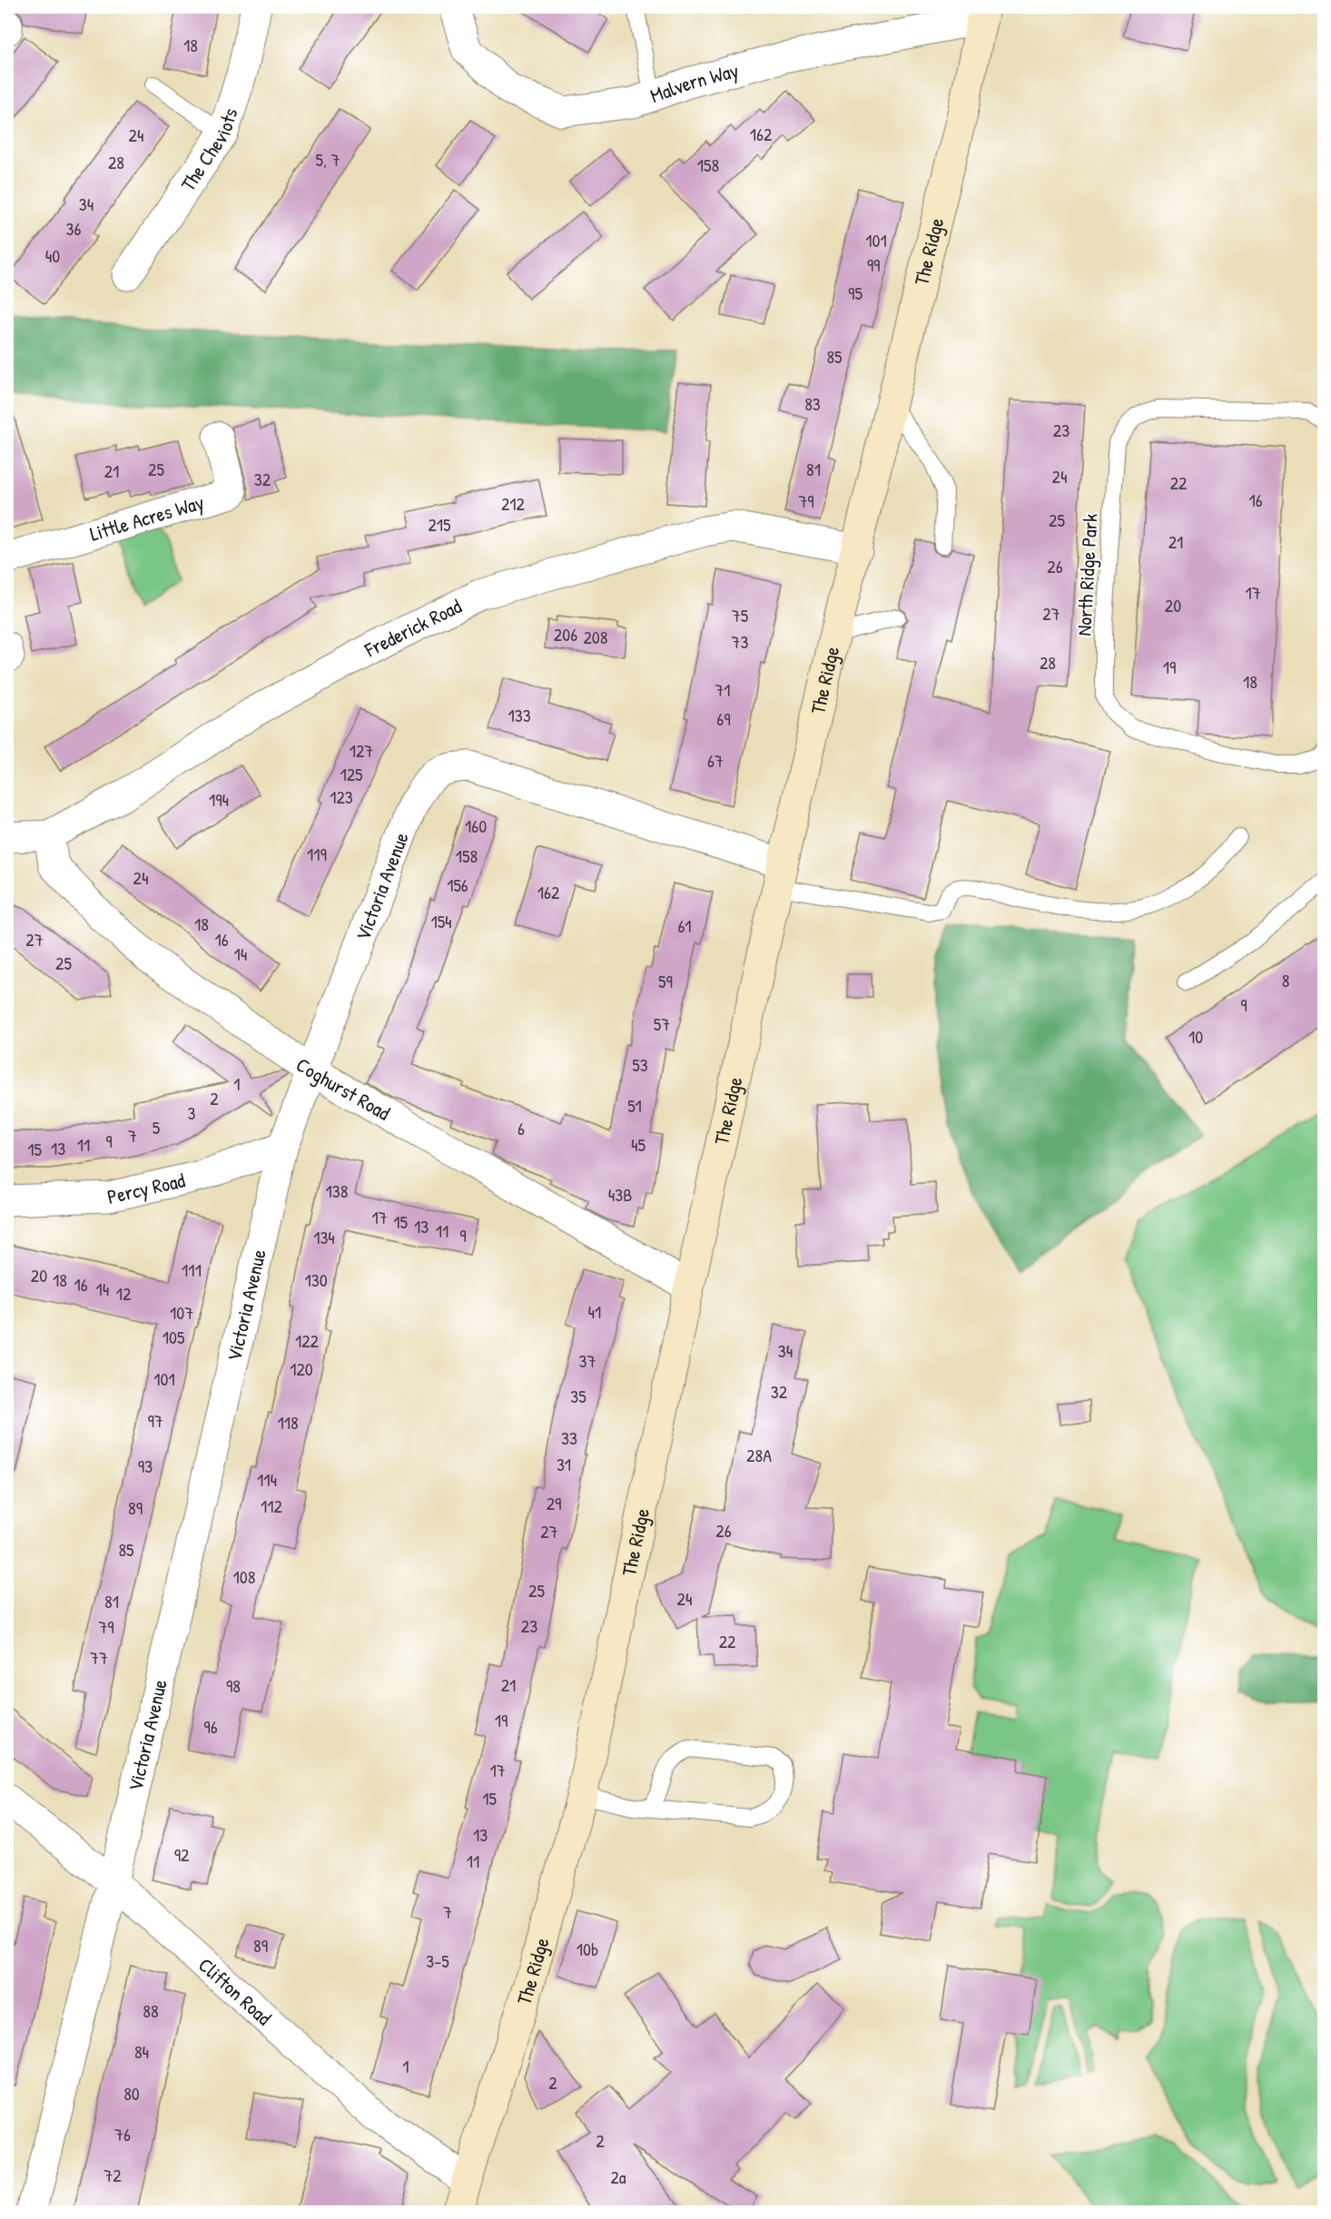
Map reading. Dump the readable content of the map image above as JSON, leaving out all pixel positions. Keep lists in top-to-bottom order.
{
  "streets": {
    "main road": ["The Ridge"],
    "street": [
      "Malvern Way",
      "The Cheviots",
      "Little Acres Way",
      "Frederick Road",
      "Victoria Avenue",
      "Coghurst Road",
      "Percy Road",
      "Clifton Road"
    ],
    "lane": ["North Ridge Park"]
  },
  "crossings": [
    ["Malvern Way", "The Ridge"],
    ["The Ridge", "Frederick Road"],
    ["The Ridge", "Victoria Avenue"],
    ["The Ridge", "Coghurst Road"],
    ["The Ridge", "Clifton Road"],
    ["Frederick Road", "Coghurst Road"],
    ["Victoria Avenue", "Coghurst Road"],
    ["Victoria Avenue", "Percy Road"],
    ["Victoria Avenue", "Clifton Road"]
  ],
  "house_numbers": [
    "18",
    "162",
    "24",
    "5, 7",
    "28",
    "158",
    "34",
    "36",
    "101",
    "40",
    "99",
    "95",
    "85",
    "83",
    "23",
    "25",
    "81",
    "21",
    "24",
    "32",
    "22",
    "16",
    "79",
    "212",
    "25",
    "215",
    "21",
    "26",
    "17",
    "20",
    "27",
    "75",
    "206",
    "208",
    "73",
    "28",
    "19",
    "18",
    "71",
    "133",
    "69",
    "127",
    "67",
    "125",
    "123",
    "194",
    "160",
    "119",
    "158",
    "24",
    "156",
    "162",
    "154",
    "18",
    "61",
    "27",
    "16",
    "14",
    "25",
    "8",
    "59",
    "9",
    "57",
    "10",
    "53",
    "1",
    "2",
    "51",
    "3",
    "5",
    "6",
    "7",
    "9",
    "11",
    "45",
    "13",
    "15",
    "138",
    "43B",
    "17",
    "15",
    "13",
    "11",
    "9",
    "134",
    "111",
    "20",
    "18",
    "130",
    "16",
    "14",
    "12",
    "41",
    "107",
    "105",
    "122",
    "34",
    "37",
    "120",
    "101",
    "32",
    "35",
    "97",
    "118",
    "33",
    "28A",
    "31",
    "93",
    "114",
    "29",
    "112",
    "89",
    "26",
    "27",
    "85",
    "108",
    "25",
    "24",
    "81",
    "23",
    "79",
    "22",
    "77",
    "21",
    "98",
    "19",
    "96",
    "17",
    "15",
    "13",
    "92",
    "11",
    "7",
    "89",
    "10b",
    "3-5",
    "88",
    "84",
    "1",
    "2",
    "80",
    "76",
    "2",
    "72",
    "2a"
  ]
}
